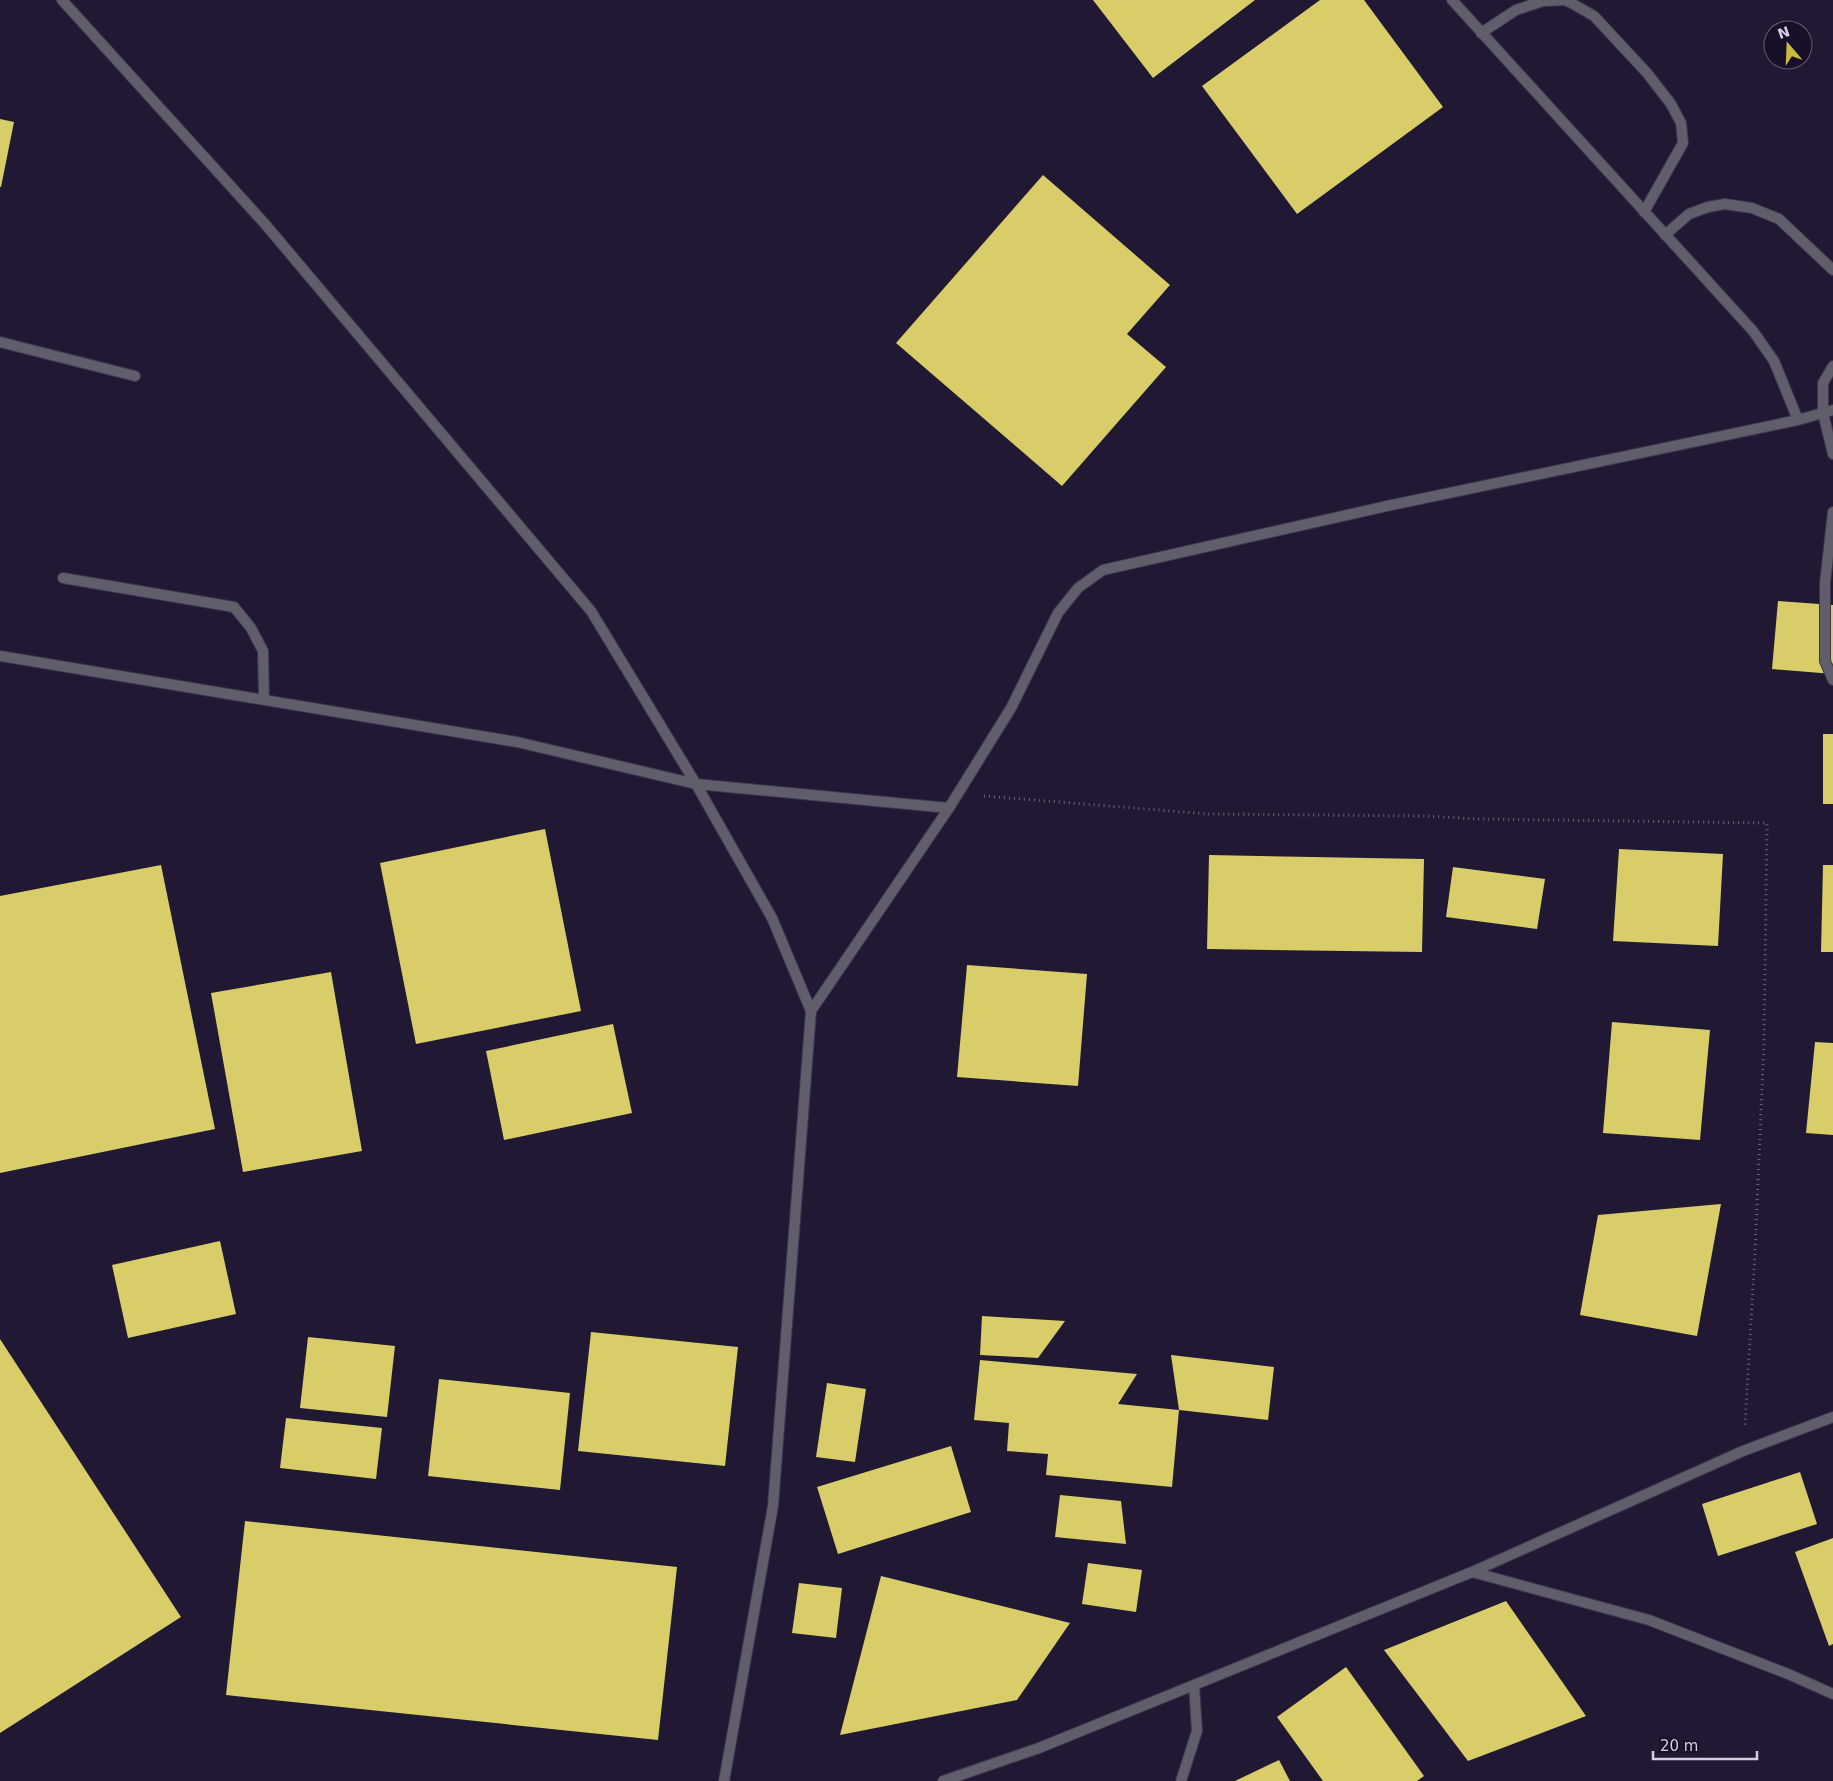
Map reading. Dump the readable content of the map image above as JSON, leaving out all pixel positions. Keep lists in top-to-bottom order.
{
  "scale_bar": "20 m",
  "north": "top"
}
